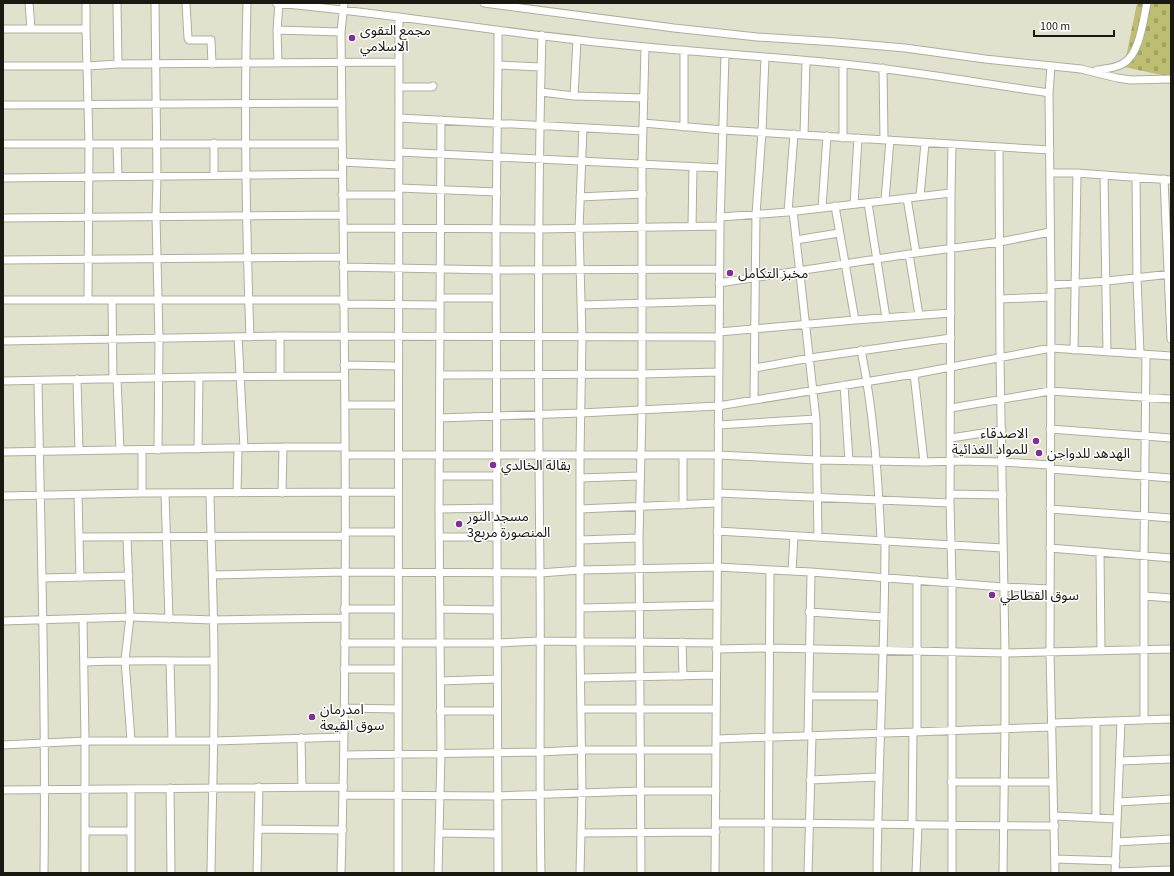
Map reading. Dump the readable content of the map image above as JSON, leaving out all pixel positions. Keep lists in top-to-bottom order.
{
  "places": [
    "مجمع التقوى الاسلامي",
    "مخبز التكامل",
    "الاصدقاء للمواد الغذائية",
    "الهدهد للدواجن",
    "بقالة الخالدي",
    "مسجد النور المنصورة مربع3",
    "سوق القطاطي",
    "امدرمان سوق القيعة"
  ],
  "scale_bar": "100 m"
}
